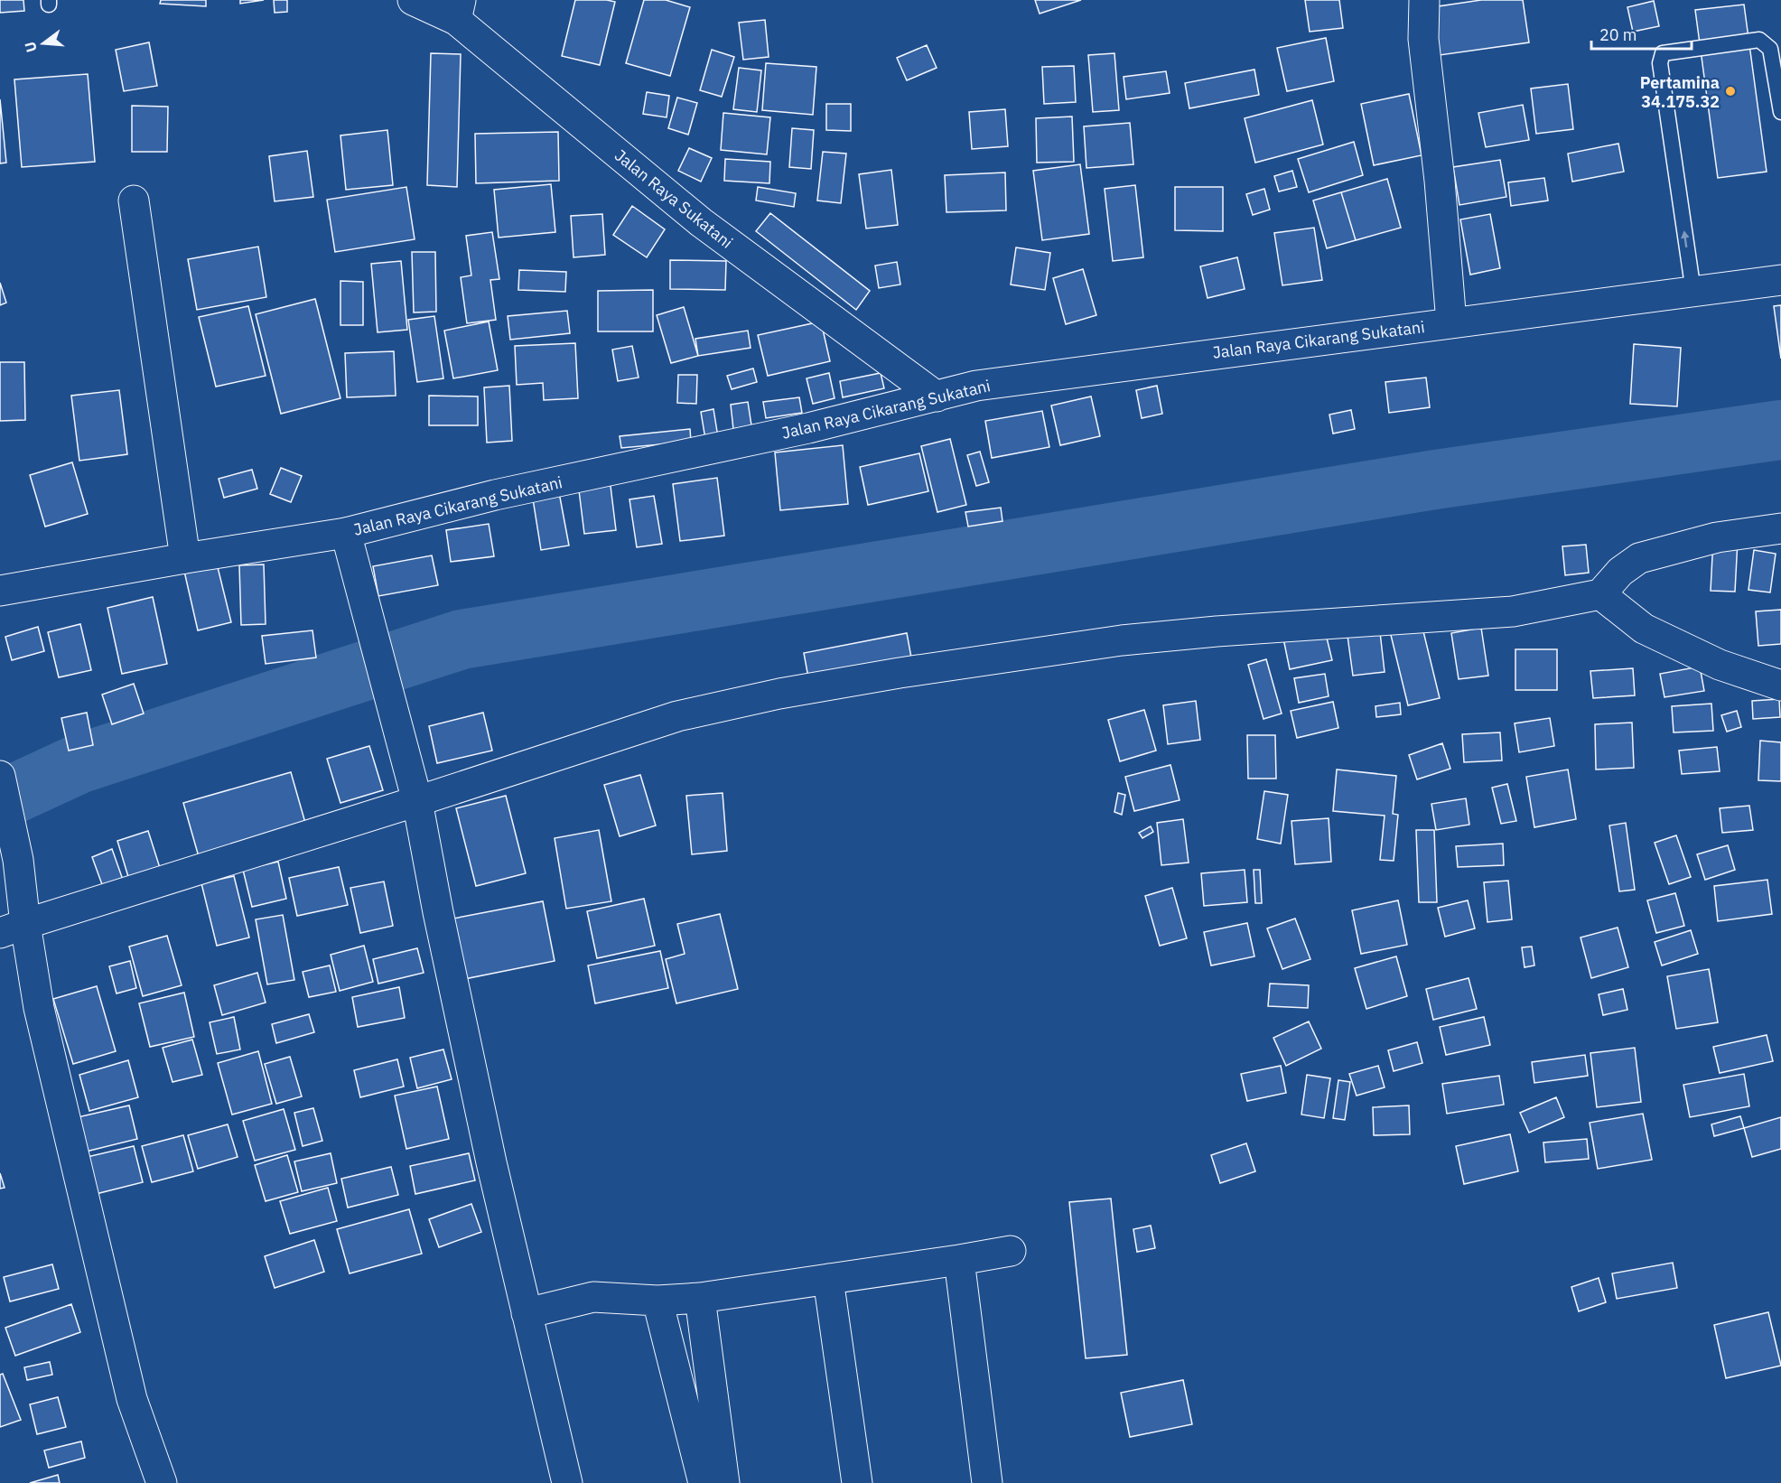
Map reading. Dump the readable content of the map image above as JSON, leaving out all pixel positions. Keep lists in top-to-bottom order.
{
  "streets": {
    "street": ["Jalan Raya Sukatani", "Jalan Raya Cikarang Sukatani"]
  },
  "crossings": [
    ["Jalan Raya Sukatani", "Jalan Raya Cikarang Sukatani"]
  ],
  "places": ["Pertamina 34.175.32"],
  "scale_bar": "20 m",
  "north": "left"
}
